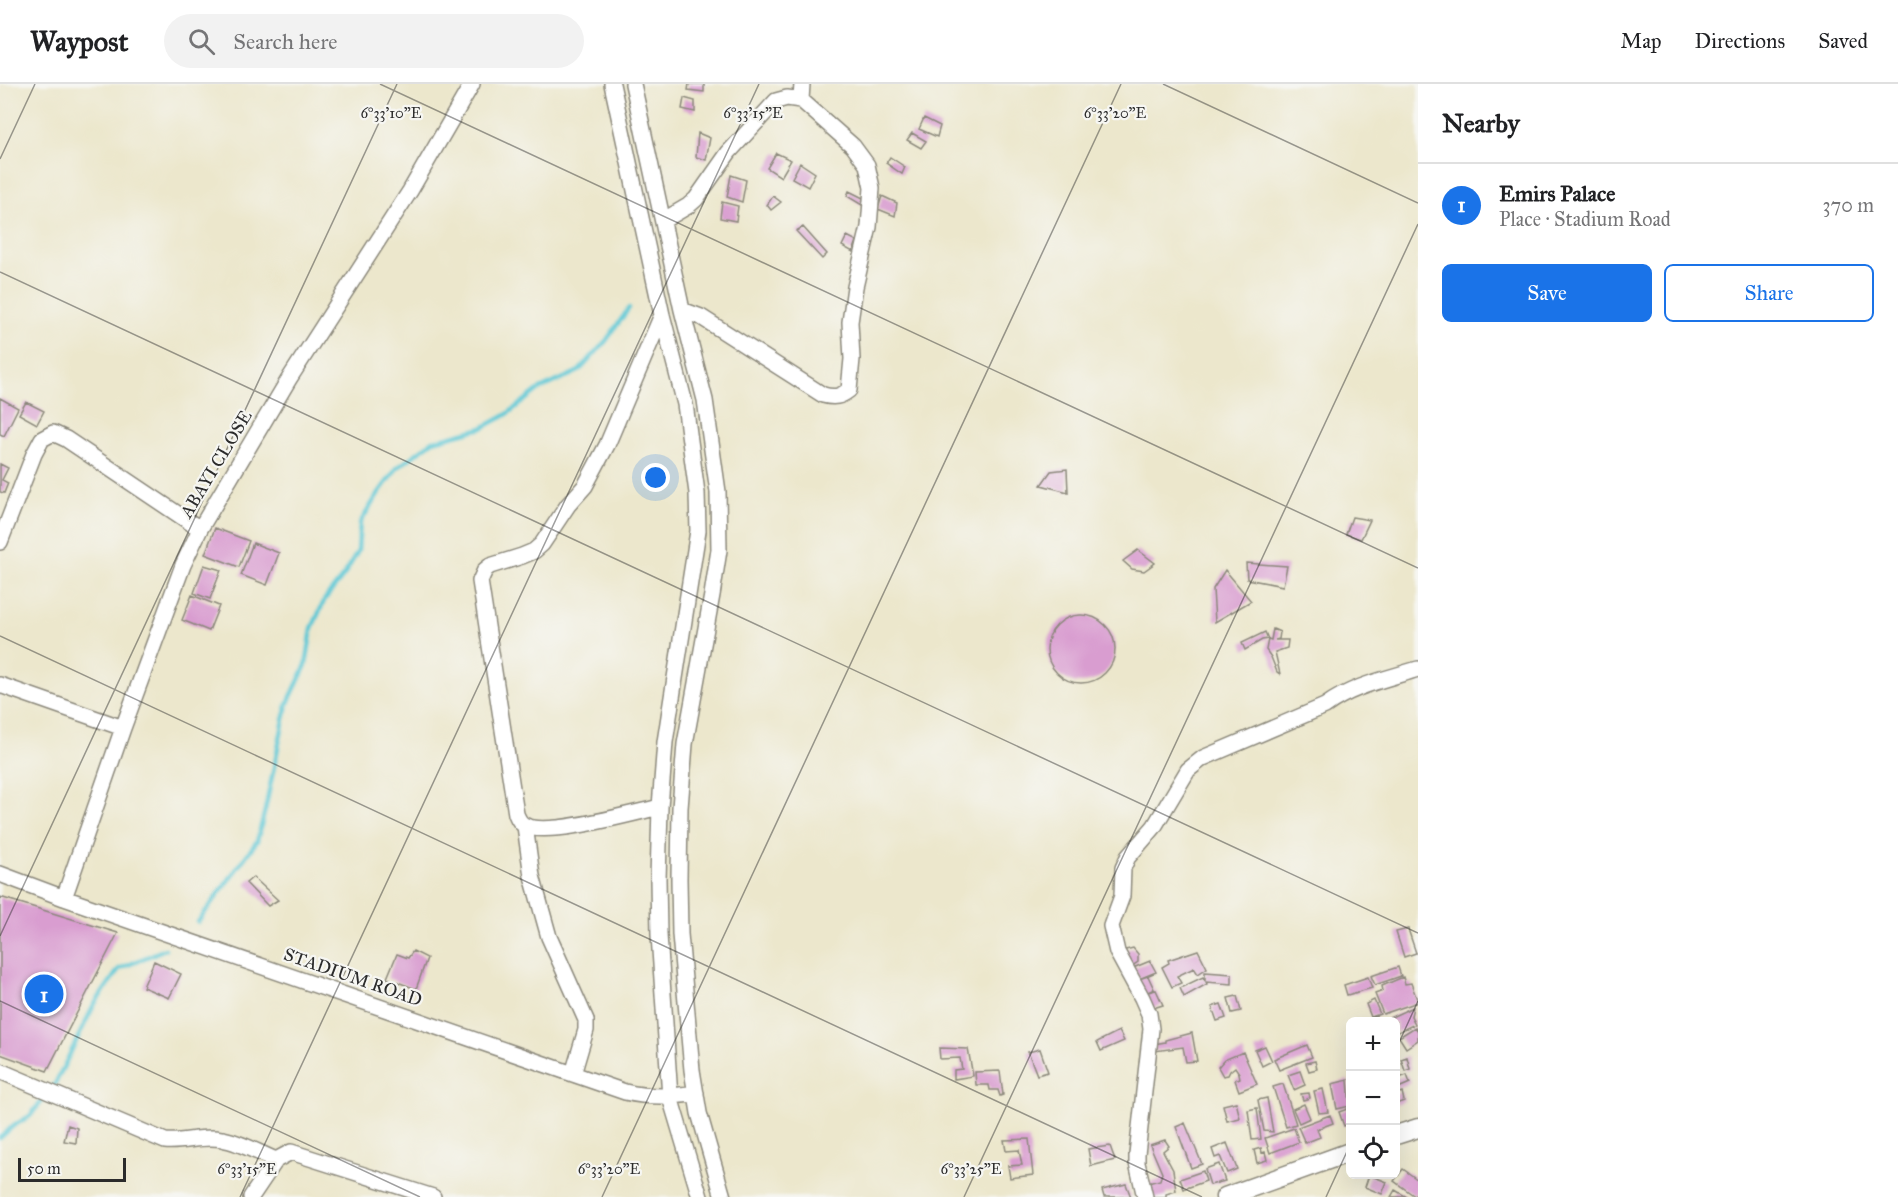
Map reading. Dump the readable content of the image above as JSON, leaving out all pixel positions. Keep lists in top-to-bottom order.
{
  "streets": {
    "street": ["ABAYI CLOSE", "STADIUM ROAD"]
  },
  "crossings": [
    ["ABAYI CLOSE", "STADIUM ROAD"]
  ],
  "scale_bar": "50 m",
  "page": {
    "header": "Waypost",
    "search": "Search here",
    "nav": ["Map", "Directions", "Saved"],
    "heading": "Nearby",
    "list": [
      {
        "mark": "1",
        "name": "Emirs Palace",
        "note": "Place · Stadium Road",
        "value": "370 m"
      }
    ],
    "buttons": ["Save", "Share"],
    "pins": "1",
    "map_buttons": ["+", "−"],
    "scale": "50 m"
  },
  "coordinates": [
    "6°33'10\"E",
    "6°33'15\"E",
    "6°33'20\"E",
    "6°33'25\"E"
  ]
}
